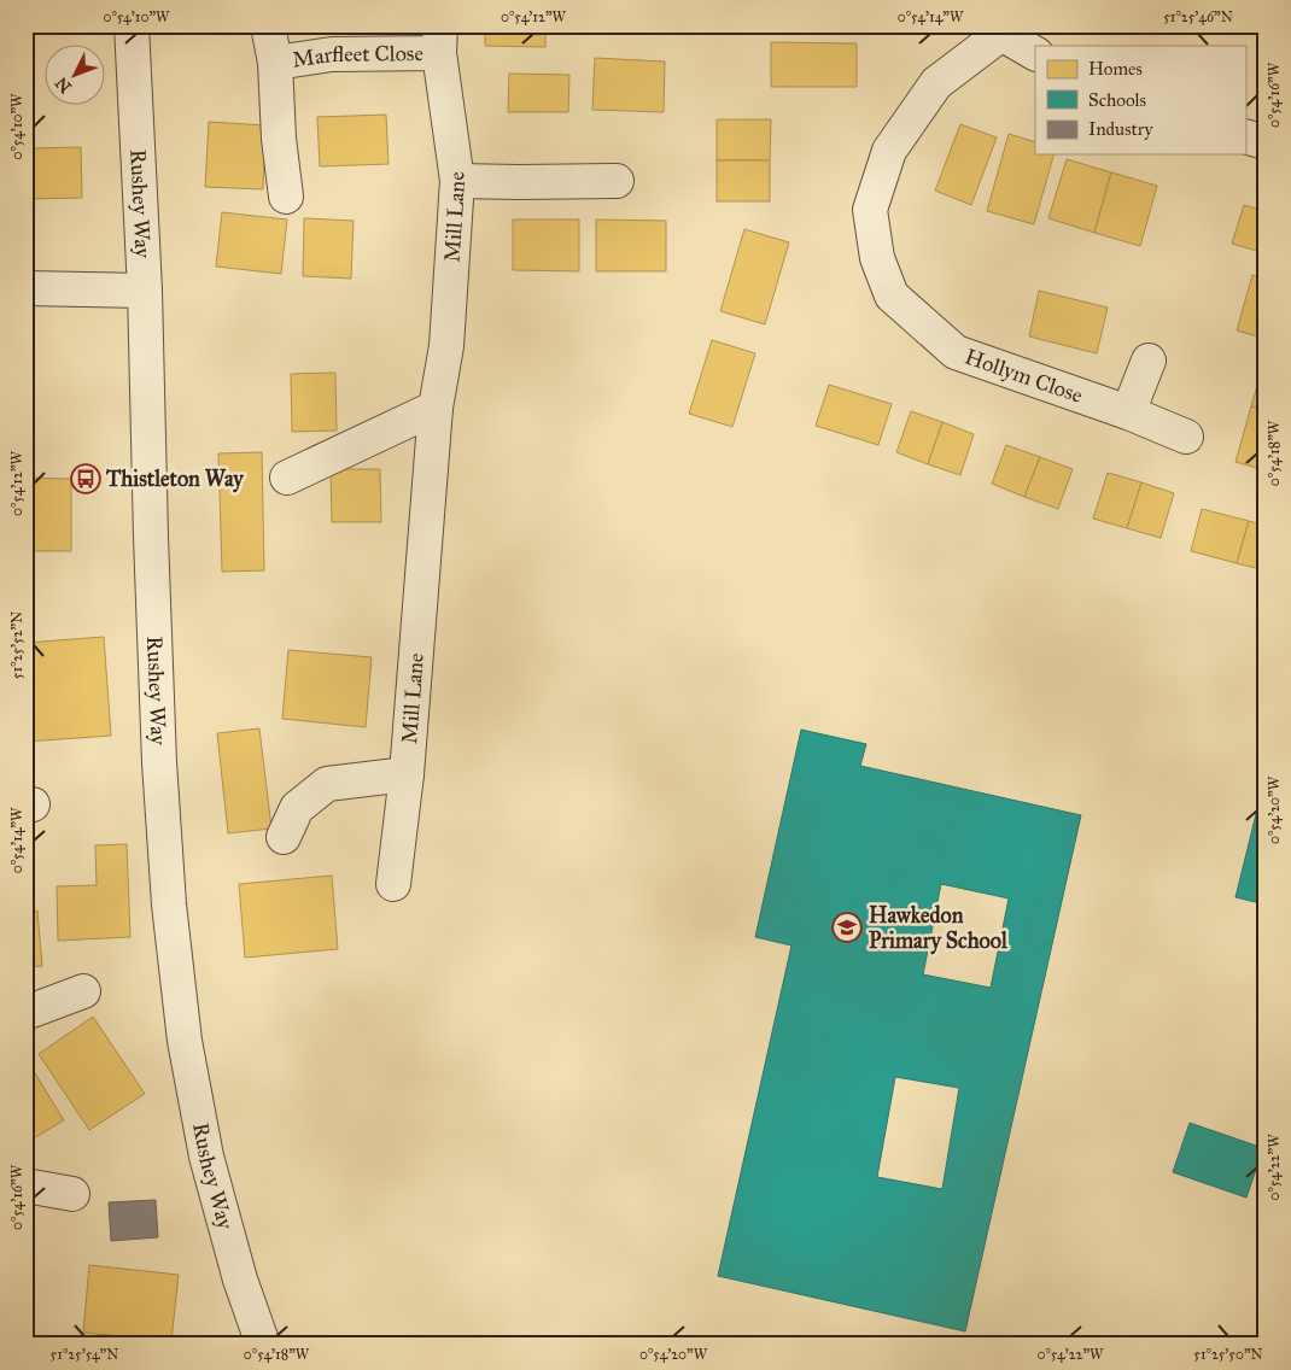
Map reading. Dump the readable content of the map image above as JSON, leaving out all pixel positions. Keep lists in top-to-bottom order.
{
  "streets": {
    "street": [
      "Marfleet Close",
      "Rushey Way",
      "Mill Lane",
      "Hollym Close"
    ]
  },
  "crossings": [
    ["Marfleet Close", "Mill Lane"]
  ],
  "places": {
    "bus stop": ["Thistleton Way"],
    "school or university": ["Hawkedon Primary School"]
  },
  "legend": ["Homes", "Schools", "Industry"],
  "north": "bottom left",
  "coordinates": [
    "0°54'10\"W",
    "0°54'12\"W",
    "0°54'14\"W",
    "51°25'46\"N",
    "0°54'16\"W",
    "0°54'18\"W",
    "51°25'52\"N",
    "0°54'20\"W",
    "0°54'22\"W",
    "51°25'54\"N",
    "51°25'50\"N"
  ]
}
